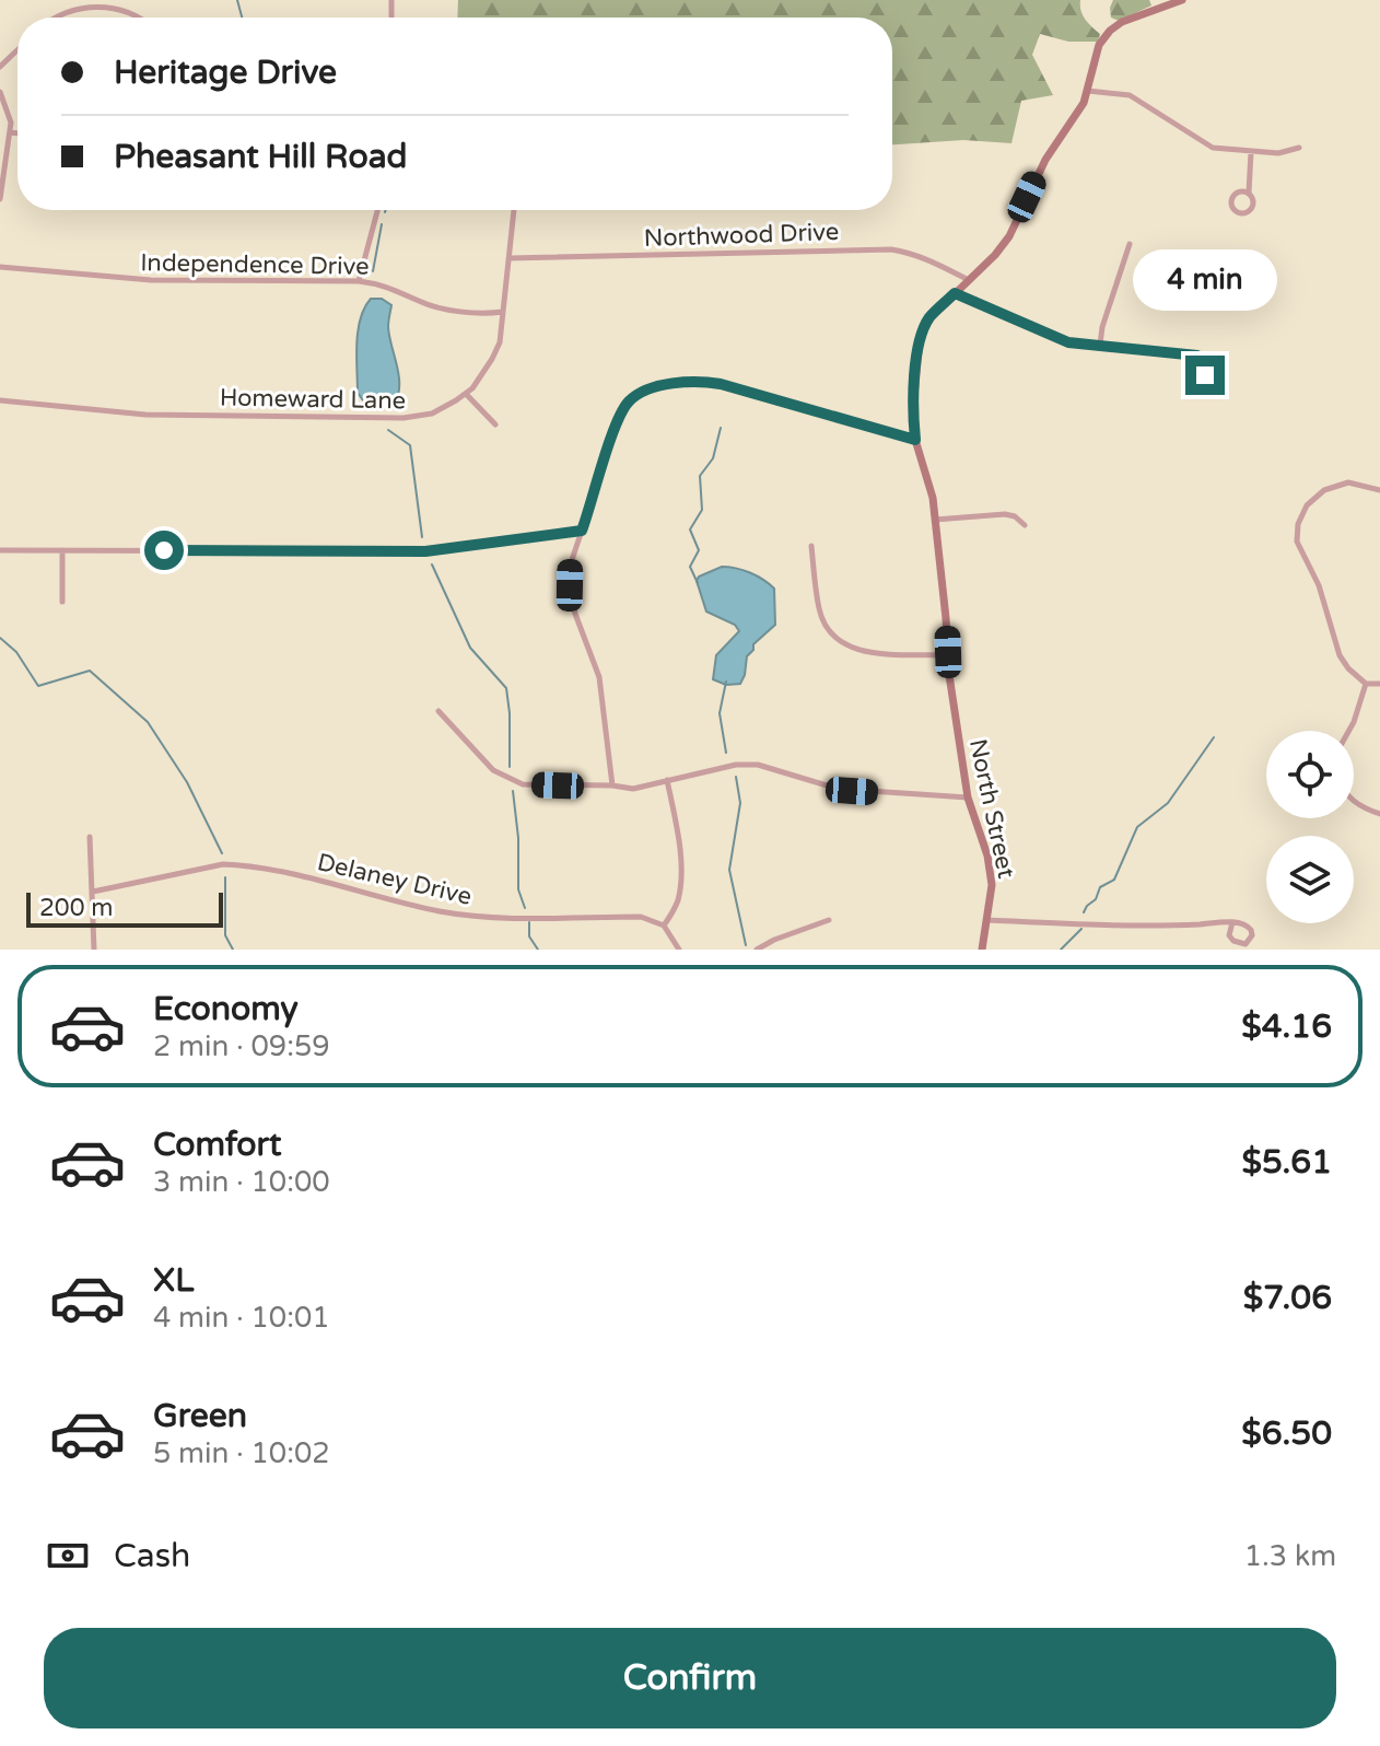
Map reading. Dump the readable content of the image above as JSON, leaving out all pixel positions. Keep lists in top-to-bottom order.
{
  "streets": {
    "street": [
      "Northwood Drive",
      "Independence Drive",
      "Homeward Lane",
      "North Street",
      "Delaney Drive"
    ]
  },
  "crossings": [
    ["Northwood Drive", "Homeward Lane"],
    ["Northwood Drive", "North Street"],
    ["Independence Drive", "Homeward Lane"]
  ],
  "scale_bar": "200 m",
  "page": {
    "banner": ["Heritage Drive", "Pheasant Hill Road"],
    "bubble": "4 min",
    "scale": "200 m",
    "list": [
      {
        "name": "Economy",
        "note": "2 min · 09:59",
        "value": "$4.16"
      },
      {
        "name": "Comfort",
        "note": "3 min · 10:00",
        "value": "$5.61"
      },
      {
        "name": "XL",
        "note": "4 min · 10:01",
        "value": "$7.06"
      },
      {
        "name": "Green",
        "note": "5 min · 10:02",
        "value": "$6.50"
      }
    ],
    "pay": ["Cash", "1.3 km"],
    "buttons": "Confirm"
  }
}
